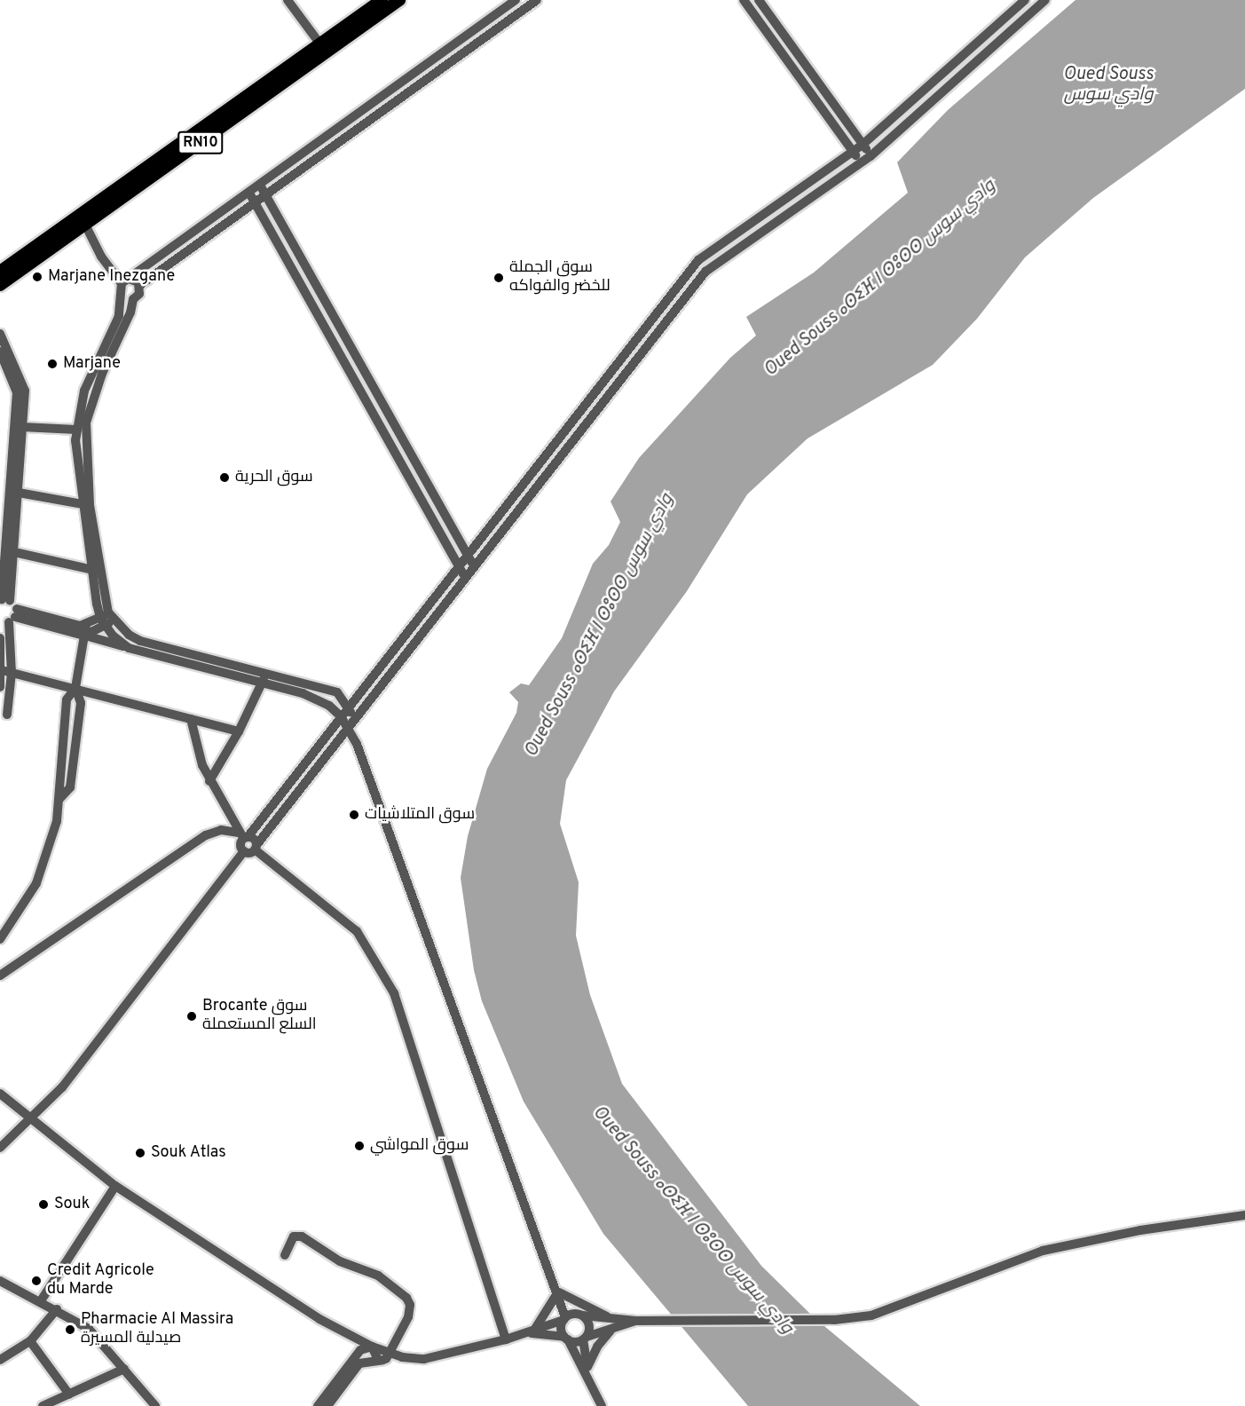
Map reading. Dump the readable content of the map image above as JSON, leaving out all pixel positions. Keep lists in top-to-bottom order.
{
  "streets": {
    "main road": ["RN10"]
  },
  "water": ["Oued Souss وادي سوس", "Oued Souss ⴰⵙⵉⴼ ⵏ ⵙⵓⵙⵙ وادي سوس"],
  "places": [
    "Marjane Inezgane",
    "سوق الجملة للخضر والفواكه",
    "Marjane",
    "سوق الحرية",
    "سوق المتلاشيات",
    "Brocante سوق السلع المستعملة",
    "سوق المواشي",
    "Souk Atlas",
    "Souk",
    "Credit Agricole du Marde",
    "Pharmacie Al Massira صيدلية المسيرة"
  ]
}
